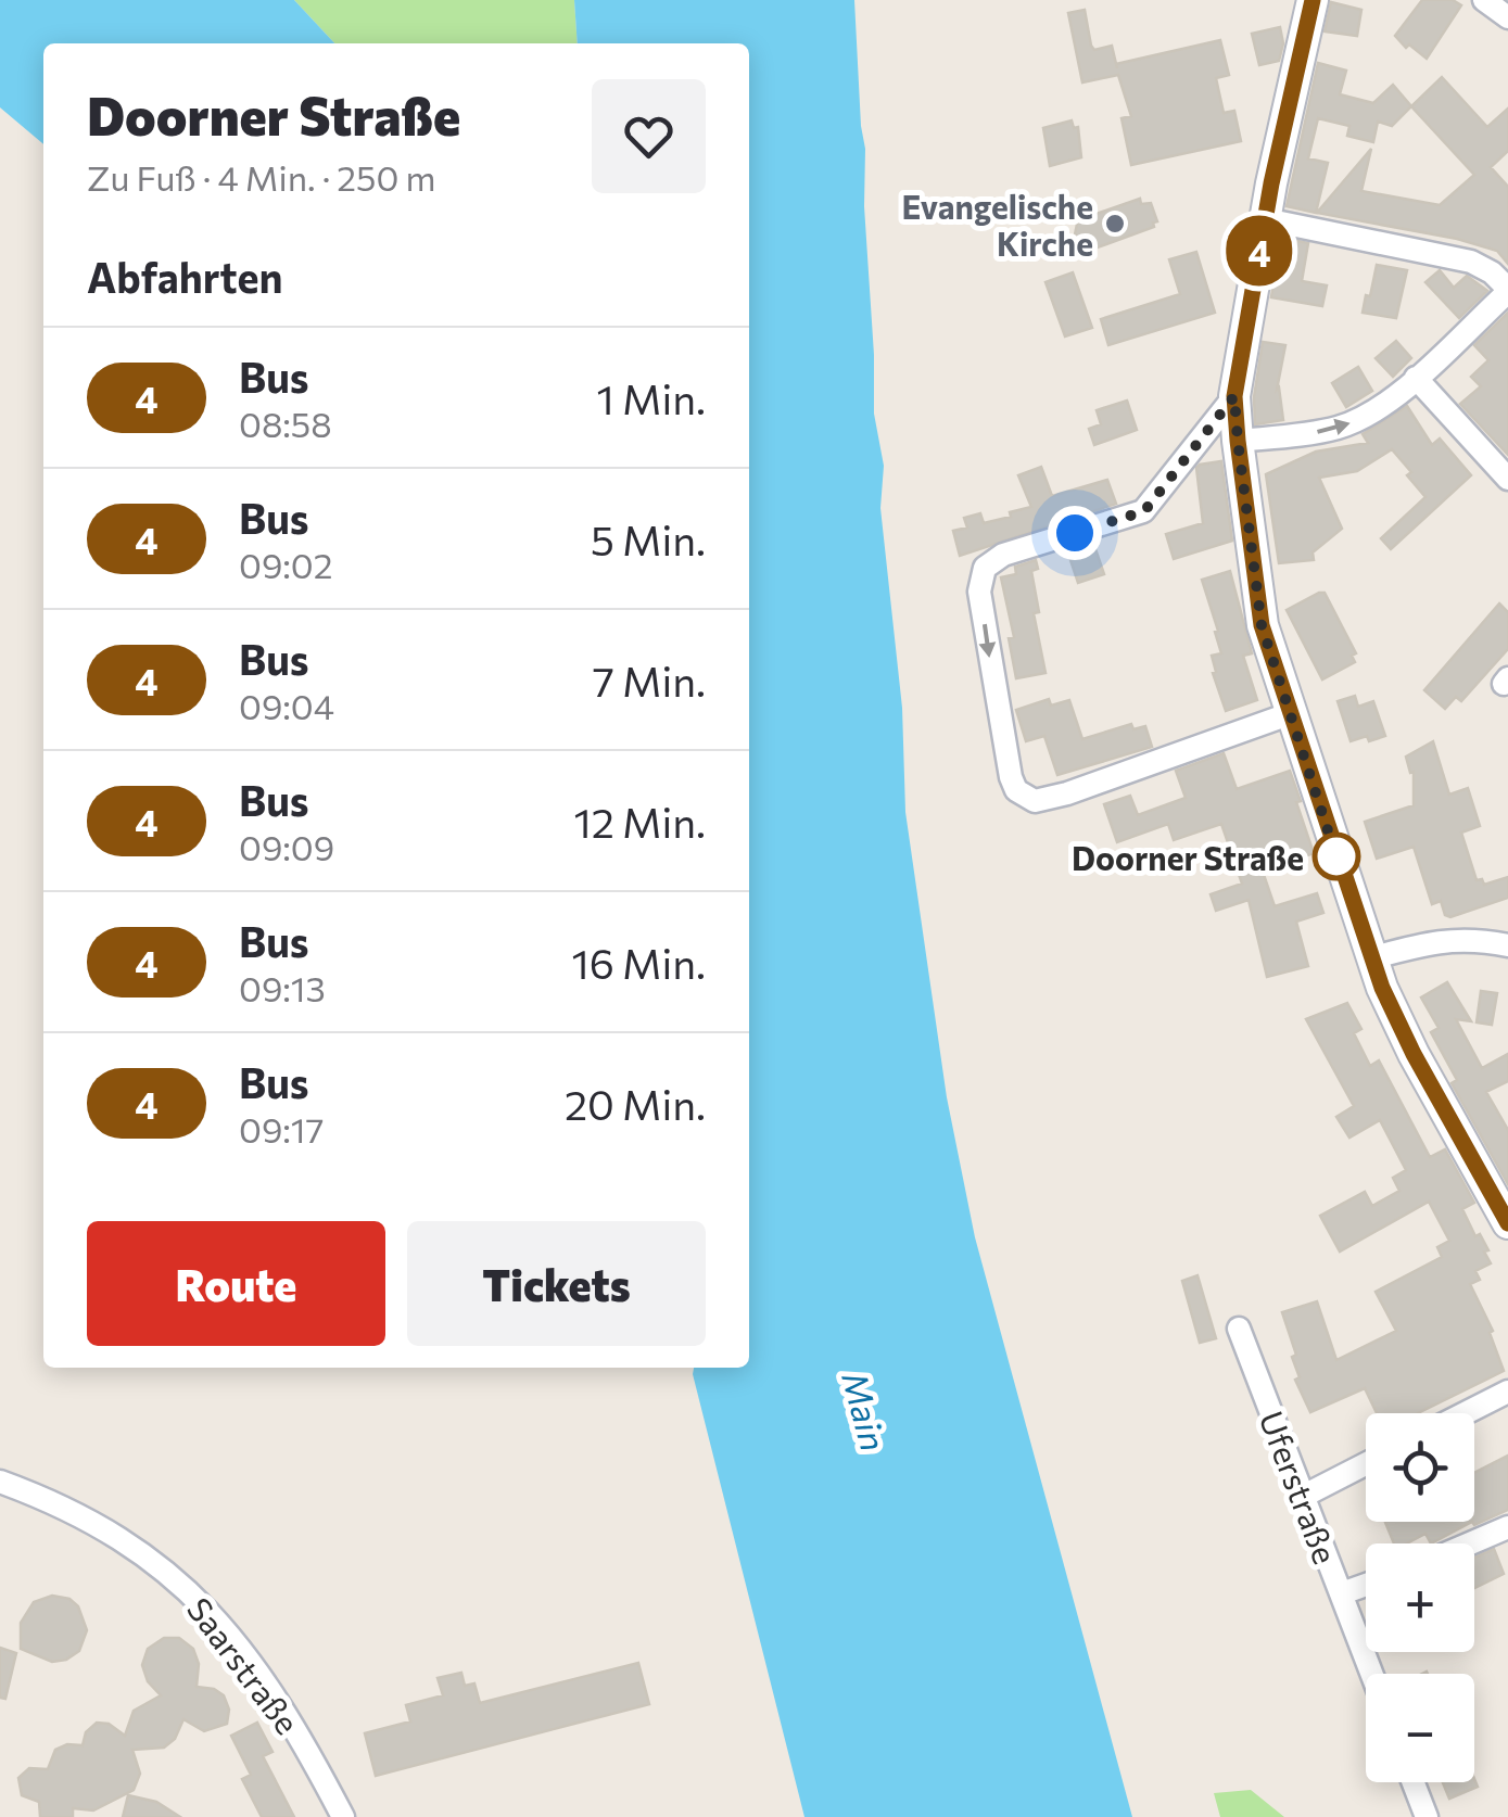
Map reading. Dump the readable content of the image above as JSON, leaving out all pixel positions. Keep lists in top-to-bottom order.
{
  "streets": {
    "street": ["Uferstraße", "Saarstraße"]
  },
  "water": ["Main"],
  "places": ["Evangelische Kirche", "Doorner Straße"],
  "lines": ["bus line 4"],
  "page": {
    "on_map": "4",
    "heading": [
      ["Doorner Straße", "Zu Fuß · 4 Min. · 250 m"],
      "Abfahrten"
    ],
    "list": [
      {
        "mark": "4",
        "name": "Bus",
        "note": "08:58",
        "value": "1 Min."
      },
      {
        "mark": "4",
        "name": "Bus",
        "note": "09:02",
        "value": "5 Min."
      },
      {
        "mark": "4",
        "name": "Bus",
        "note": "09:04",
        "value": "7 Min."
      },
      {
        "mark": "4",
        "name": "Bus",
        "note": "09:09",
        "value": "12 Min."
      },
      {
        "mark": "4",
        "name": "Bus",
        "note": "09:13",
        "value": "16 Min."
      },
      {
        "mark": "4",
        "name": "Bus",
        "note": "09:17",
        "value": "20 Min."
      }
    ],
    "buttons": ["Route", "Tickets"],
    "map_buttons": ["+", "−"]
  }
}
